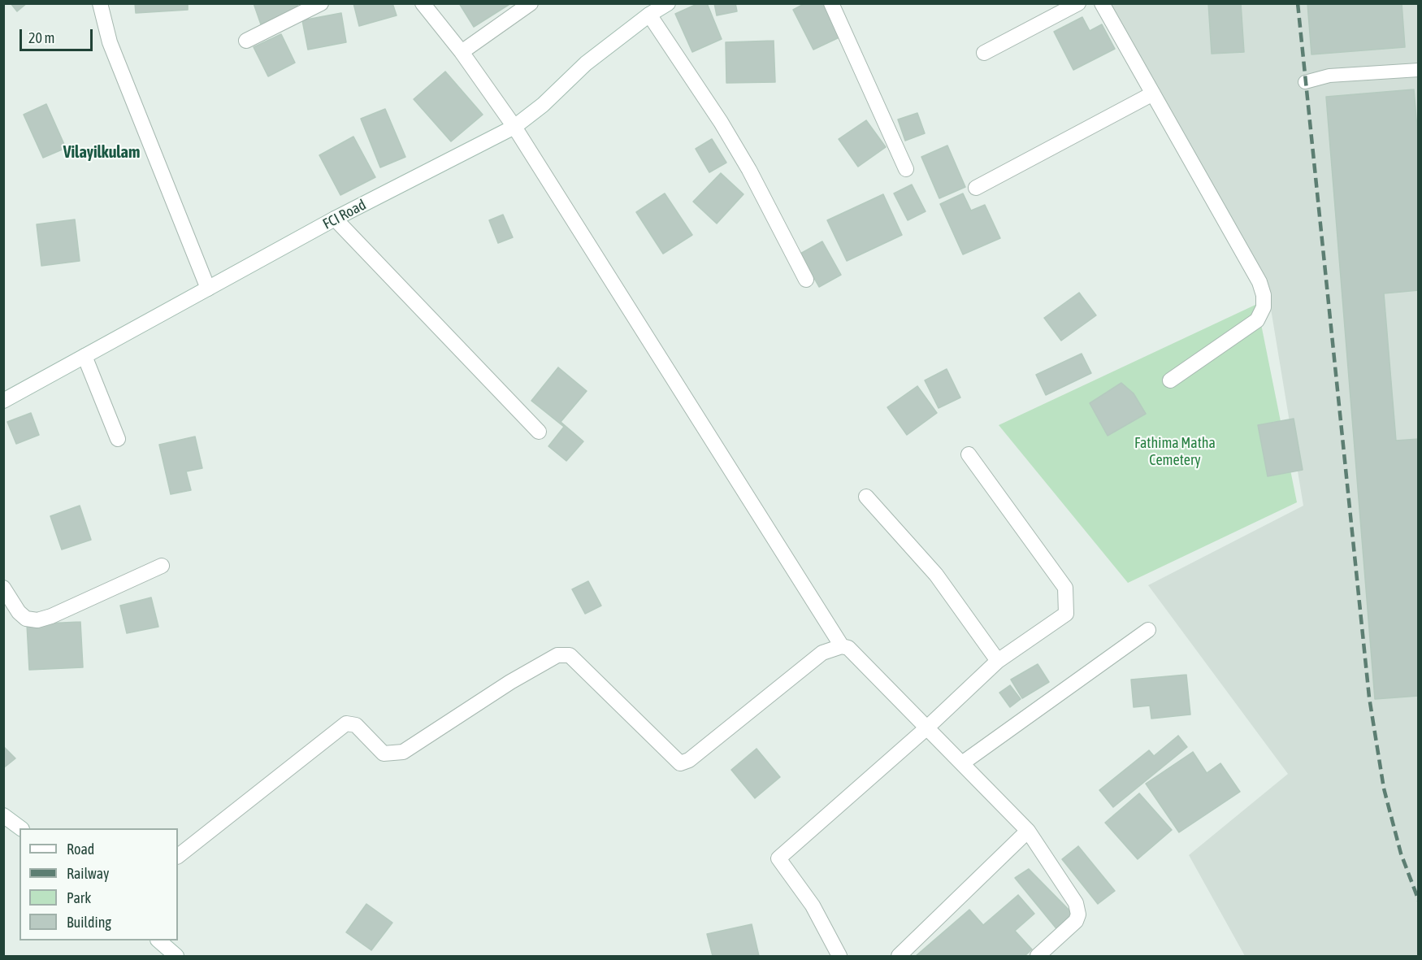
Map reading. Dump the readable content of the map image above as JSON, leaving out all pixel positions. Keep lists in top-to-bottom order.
{
  "streets": {
    "street": ["FCI Road"]
  },
  "districts": ["Vilayilkulam"],
  "parks": ["Fathima Matha Cemetery"],
  "legend": [
    "Road",
    "Railway",
    "Park",
    "Building"
  ],
  "scale_bar": "20 m"
}
